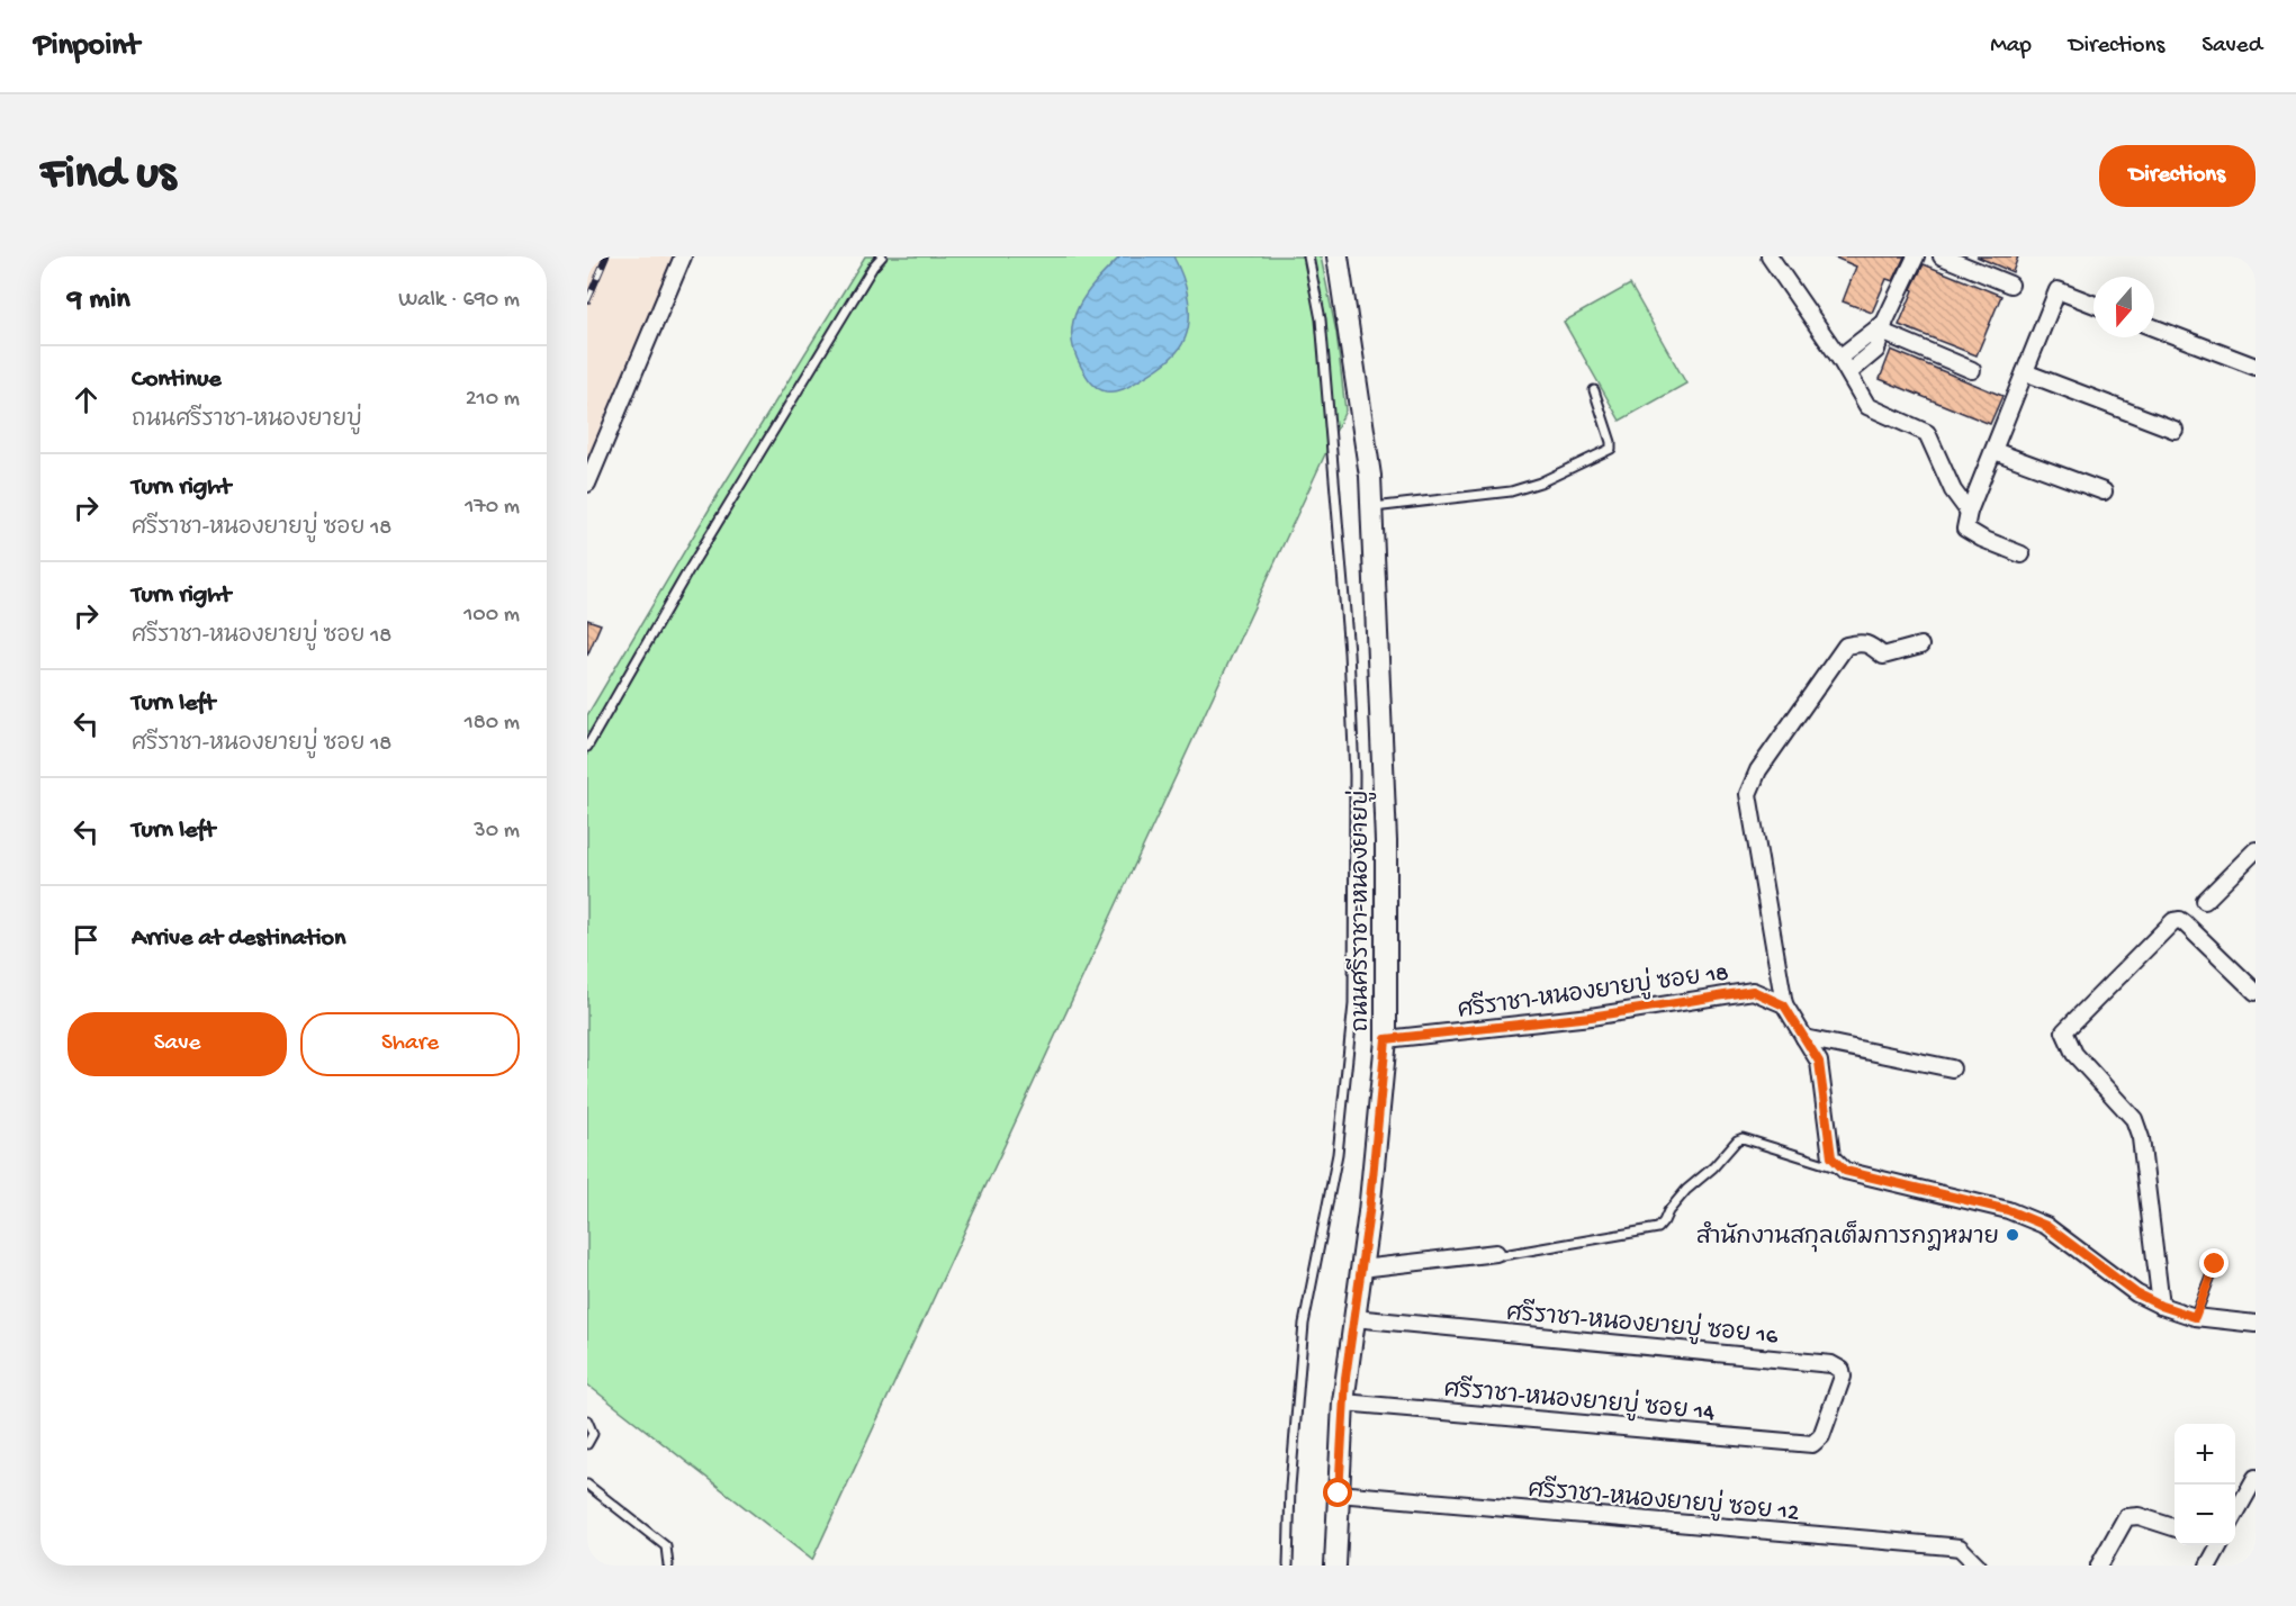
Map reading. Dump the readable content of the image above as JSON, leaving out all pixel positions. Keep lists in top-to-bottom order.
{
  "streets": {
    "main road": ["ถนนศรีราชา-หนองยายบู่"],
    "street": [
      "ศรีราชา-หนองยายบู่ ซอย 18",
      "ศรีราชา-หนองยายบู่ ซอย 16",
      "ศรีราชา-หนองยายบู่ ซอย 14",
      "ศรีราชา-หนองยายบู่ ซอย 12"
    ]
  },
  "crossings": [
    ["ถนนศรีราชา-หนองยายบู่", "ศรีราชา-หนองยายบู่ ซอย 18"],
    ["ถนนศรีราชา-หนองยายบู่", "ศรีราชา-หนองยายบู่ ซอย 16"],
    ["ถนนศรีราชา-หนองยายบู่", "ศรีราชา-หนองยายบู่ ซอย 14"],
    ["ถนนศรีราชา-หนองยายบู่", "ศรีราชา-หนองยายบู่ ซอย 12"],
    ["ศรีราชา-หนองยายบู่ ซอย 16", "ศรีราชา-หนองยายบู่ ซอย 14"]
  ],
  "places": ["สำนักงานสกุลเต็มการกฎหมาย"],
  "north": "bottom",
  "page": {
    "header": "Pinpoint",
    "nav": ["Map", "Directions", "Saved"],
    "buttons": [
      "Directions",
      ["Save", "Share"]
    ],
    "title": "Find us",
    "heading": ["9 min", "Walk · 690 m"],
    "list": [
      ["Continue", "ถนนศรีราชา-หนองยายบู่", "210 m"],
      ["Turn right", "ศรีราชา-หนองยายบู่ ซอย 18", "170 m"],
      ["Turn right", "ศรีราชา-หนองยายบู่ ซอย 18", "100 m"],
      ["Turn left", "ศรีราชา-หนองยายบู่ ซอย 18", "180 m"],
      ["Turn left", "30 m"],
      "Arrive at destination"
    ],
    "map_buttons": ["+", "−"]
  }
}
